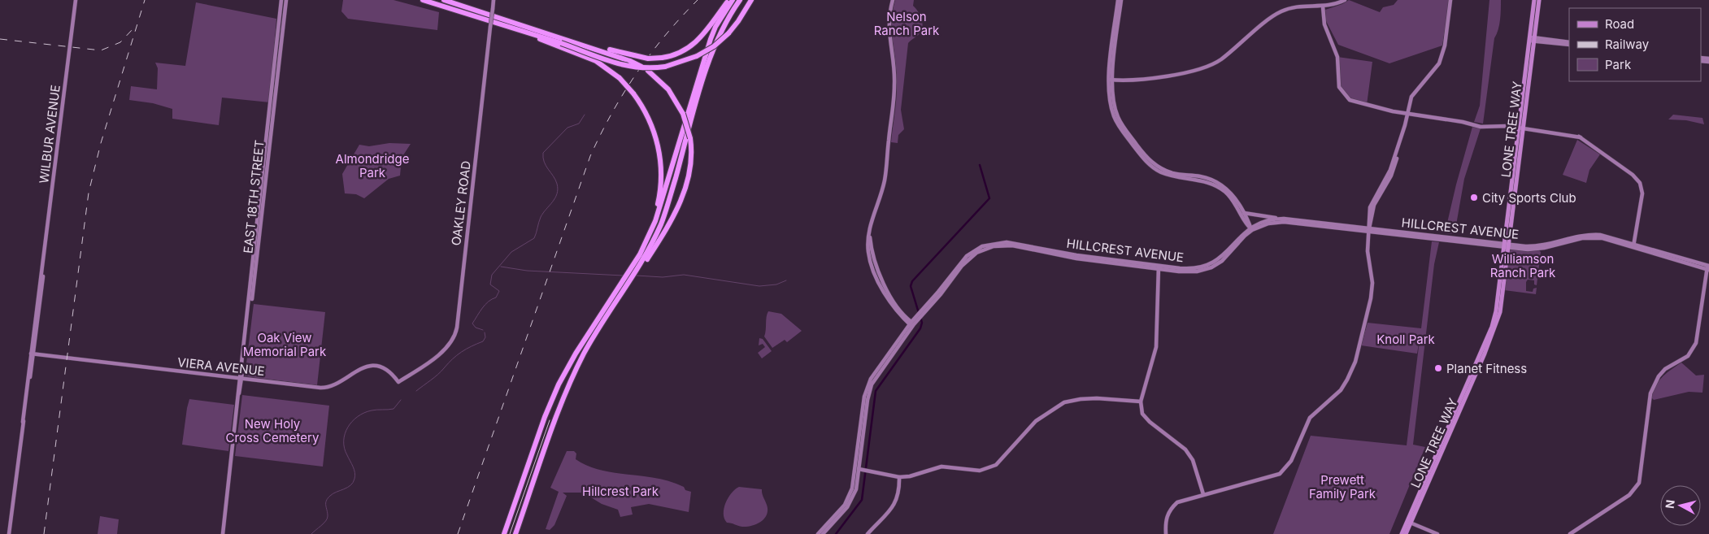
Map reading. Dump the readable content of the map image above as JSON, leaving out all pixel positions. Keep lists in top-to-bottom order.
{
  "streets": {
    "main road": ["LONE TREE WAY"],
    "street": [
      "WILBUR AVENUE",
      "EAST 18TH STREET",
      "OAKLEY ROAD",
      "HILLCREST AVENUE",
      "VIERA AVENUE"
    ]
  },
  "crossings": [
    ["LONE TREE WAY", "HILLCREST AVENUE"],
    ["WILBUR AVENUE", "VIERA AVENUE"],
    ["EAST 18TH STREET", "VIERA AVENUE"],
    ["OAKLEY ROAD", "VIERA AVENUE"]
  ],
  "parks": [
    "Nelson Ranch Park",
    "Almondridge Park",
    "Williamson Ranch Park",
    "Oak View Memorial Park",
    "Knoll Park",
    "New Holy Cross Cemetery",
    "Prewett Family Park",
    "Hillcrest Park"
  ],
  "places": ["City Sports Club", "Planet Fitness"],
  "legend": ["Road", "Railway", "Park"],
  "north": "left"
}
